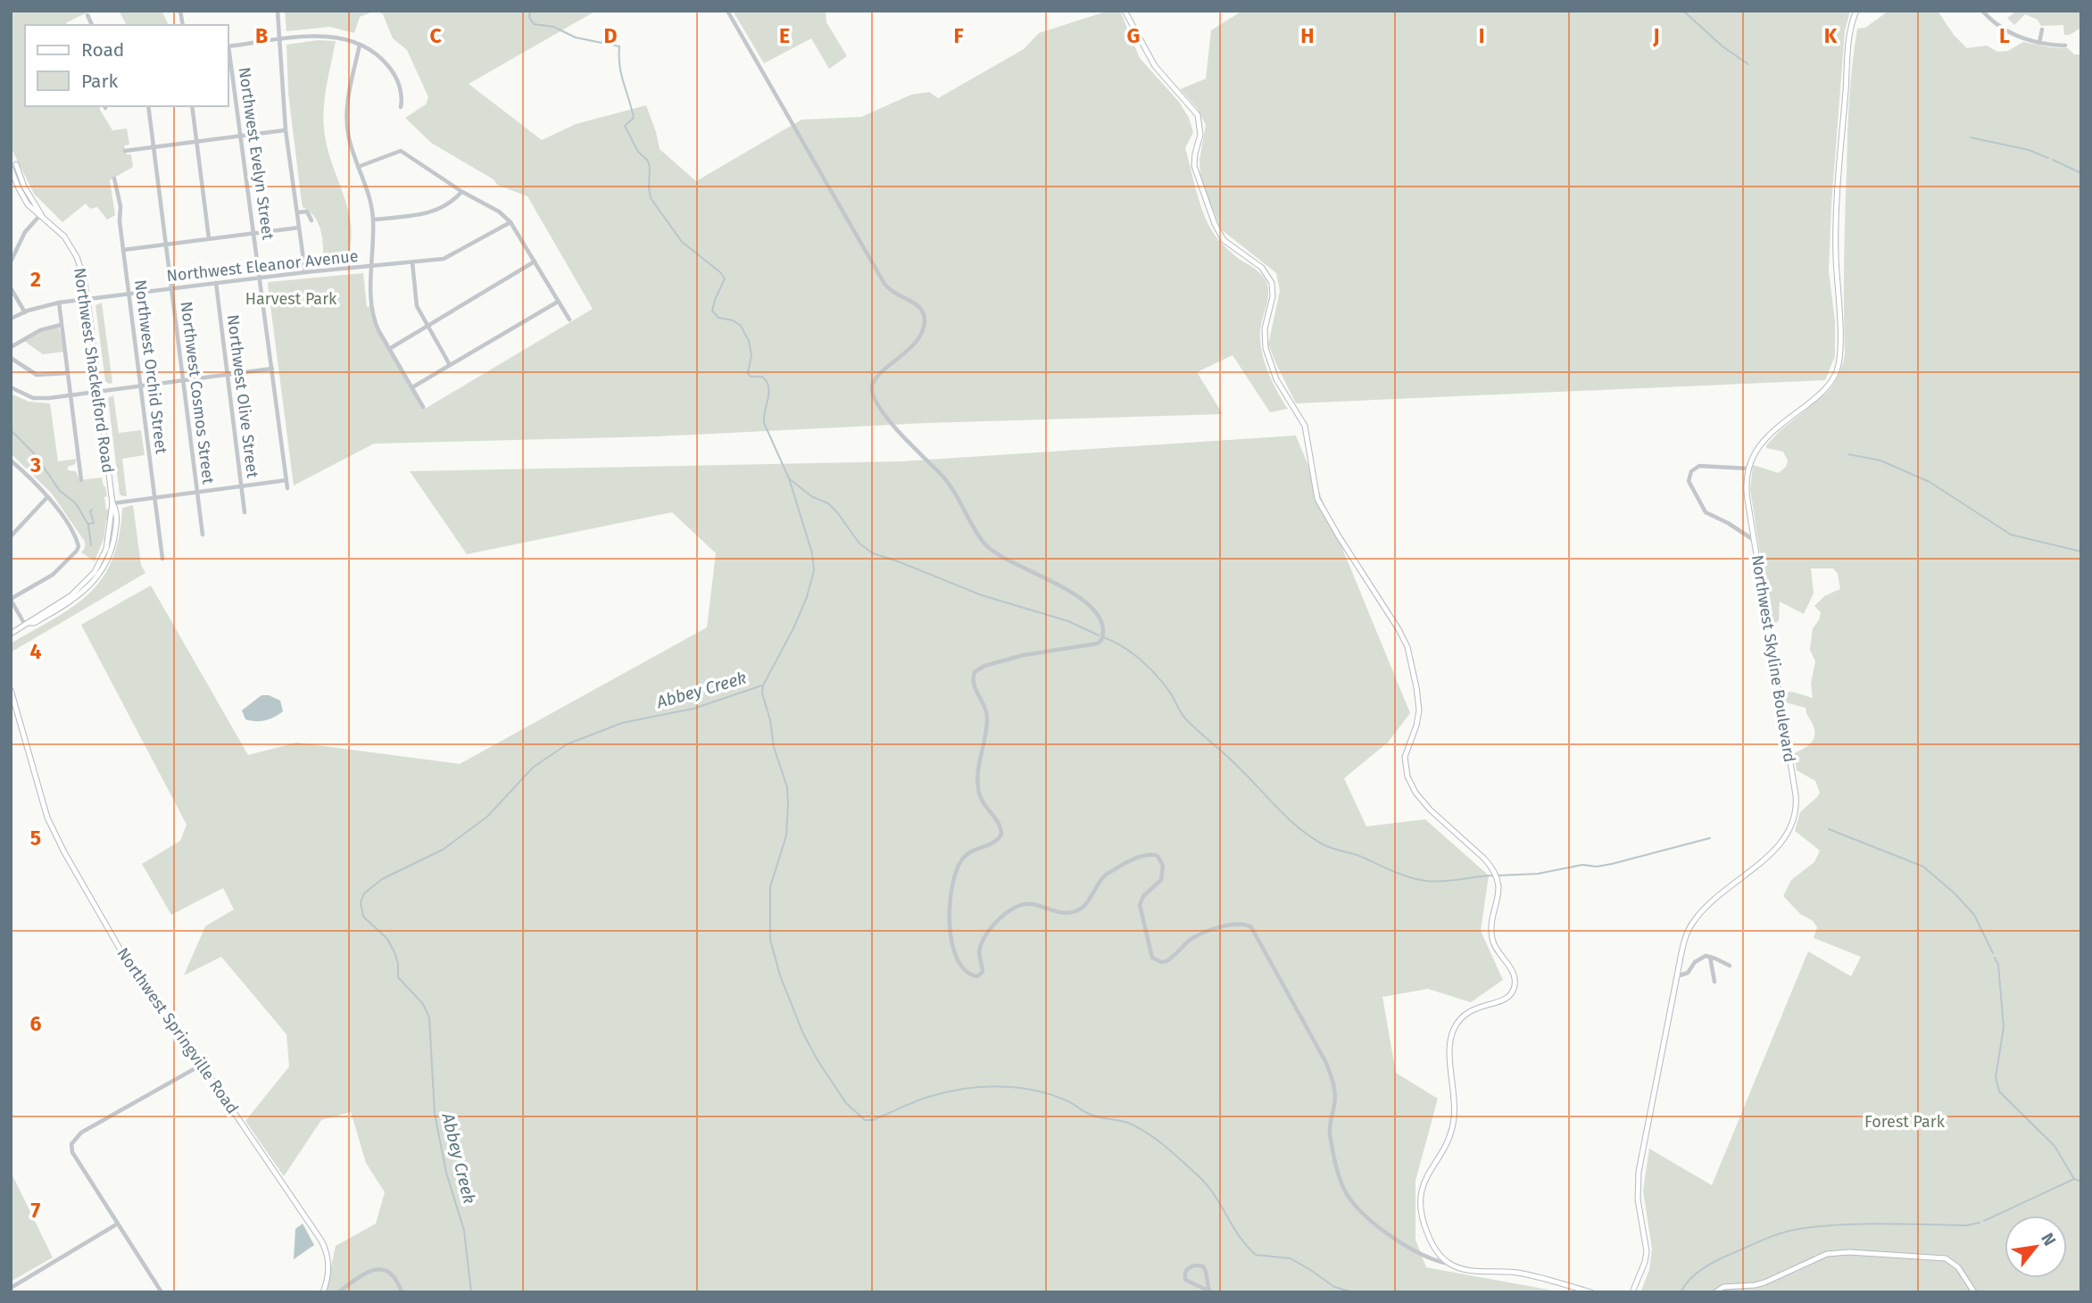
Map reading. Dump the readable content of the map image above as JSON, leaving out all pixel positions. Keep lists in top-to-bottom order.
{
  "streets": {
    "main road": ["Northwest Shackelford Road", "Northwest Skyline Boulevard", "Northwest Springville Road"],
    "street": [
      "Northwest Evelyn Street",
      "Northwest Eleanor Avenue",
      "Northwest Orchid Street",
      "Northwest Cosmos Street",
      "Northwest Olive Street"
    ]
  },
  "crossings": [
    ["Northwest Evelyn Street", "Northwest Eleanor Avenue"],
    ["Northwest Eleanor Avenue", "Northwest Orchid Street"],
    ["Northwest Eleanor Avenue", "Northwest Shackelford Road"],
    ["Northwest Eleanor Avenue", "Northwest Cosmos Street"],
    ["Northwest Eleanor Avenue", "Northwest Olive Street"]
  ],
  "water": ["Abbey Creek"],
  "parks": ["Harvest Park", "Forest Park"],
  "legend": ["Road", "Park"],
  "north": "top right",
  "grid": {
    "columns": [
      "B",
      "C",
      "D",
      "E",
      "F",
      "G",
      "H",
      "I",
      "J",
      "K",
      "L"
    ],
    "rows": [
      "2",
      "3",
      "4",
      "5",
      "6",
      "7"
    ]
  }
}
